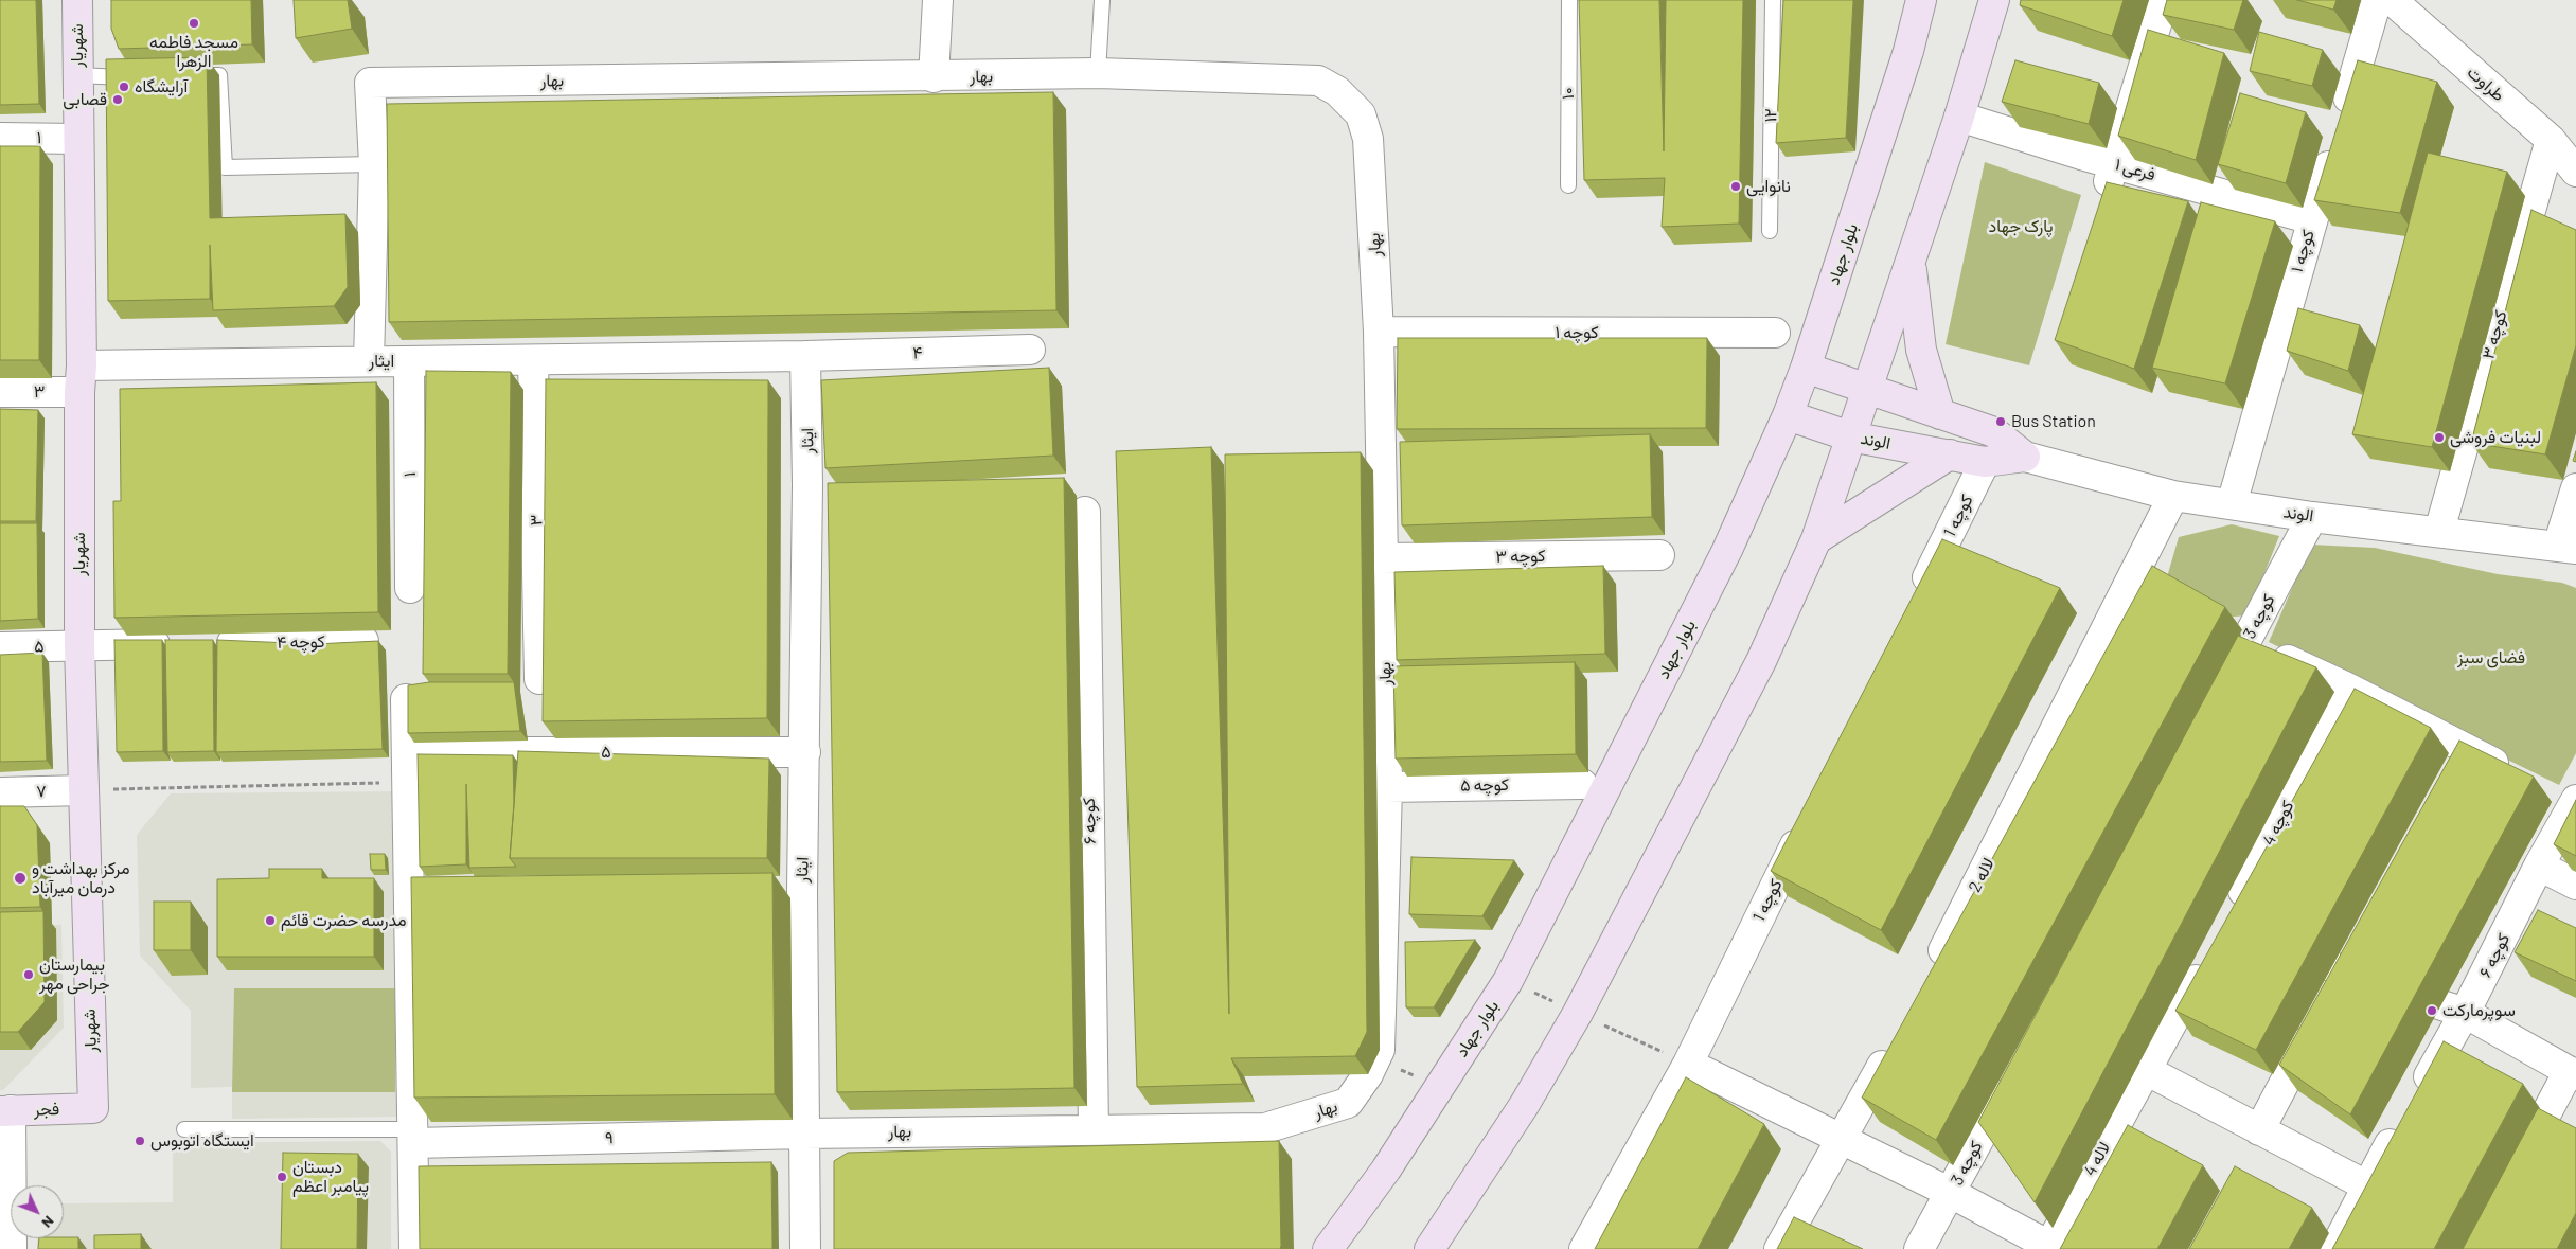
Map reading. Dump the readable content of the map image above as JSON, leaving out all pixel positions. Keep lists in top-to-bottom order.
{
  "streets": {
    "main road": [
      "شهریار",
      "بلوار جهاد",
      "الوند",
      "فجر"
    ],
    "street": [
      "بهار",
      "طراوت",
      "۱",
      "فرعی ۱",
      "کوچه ۱",
      "کوچه ۳",
      "۴",
      "ایثار",
      "۳",
      "کوچه 1",
      "کوچه 3",
      "کوچه ۴",
      "۵",
      "کوچه ۵",
      "۷",
      "کوچه ۶",
      "کوچه 4",
      "لاله 2",
      "۹",
      "لاله 4"
    ],
    "lane": ["۱۰", "۱۲"]
  },
  "crossings": [
    ["شهریار", "۱"],
    ["شهریار", "ایثار"],
    ["شهریار", "۳"],
    ["شهریار", "کوچه ۴"],
    ["شهریار", "۵"],
    ["شهریار", "۷"],
    ["شهریار", "فجر"],
    ["بهار", "کوچه ۱"],
    ["بهار", "کوچه ۳"],
    ["بهار", "ایثار"],
    ["بهار", "کوچه ۵"],
    ["بهار", "کوچه ۶"],
    ["بهار", "۹"],
    ["طراوت", "کوچه ۳"],
    ["۱", "ایثار"],
    ["فرعی ۱", "کوچه ۱"],
    ["کوچه ۱", "الوند"],
    ["بلوار جهاد", "الوند"],
    ["کوچه ۳", "الوند"],
    ["۴", "ایثار"],
    ["ایثار", "۳"],
    ["ایثار", "۵"],
    ["ایثار", "۹"],
    ["الوند", "کوچه 1"],
    ["الوند", "کوچه 3"],
    ["الوند", "لاله 2"],
    ["کوچه ۴", "۵"]
  ],
  "parks": ["پارک جهاد", "فضای سبز"],
  "places": [
    "مسجد فاطمه الزهرا",
    "آرایشگاه",
    "قصابی",
    "نانوایی",
    "Bus Station",
    "لبنیات فروشی",
    "مرکز بهداشت و درمان میرآباد",
    "مدرسه حضرت قائم",
    "بیمارستان جراحی مهر",
    "سوپرمارکت",
    "ایستگاه اتوبوس",
    "دبستان پیامبر اعظم"
  ],
  "north": "bottom right"
}
